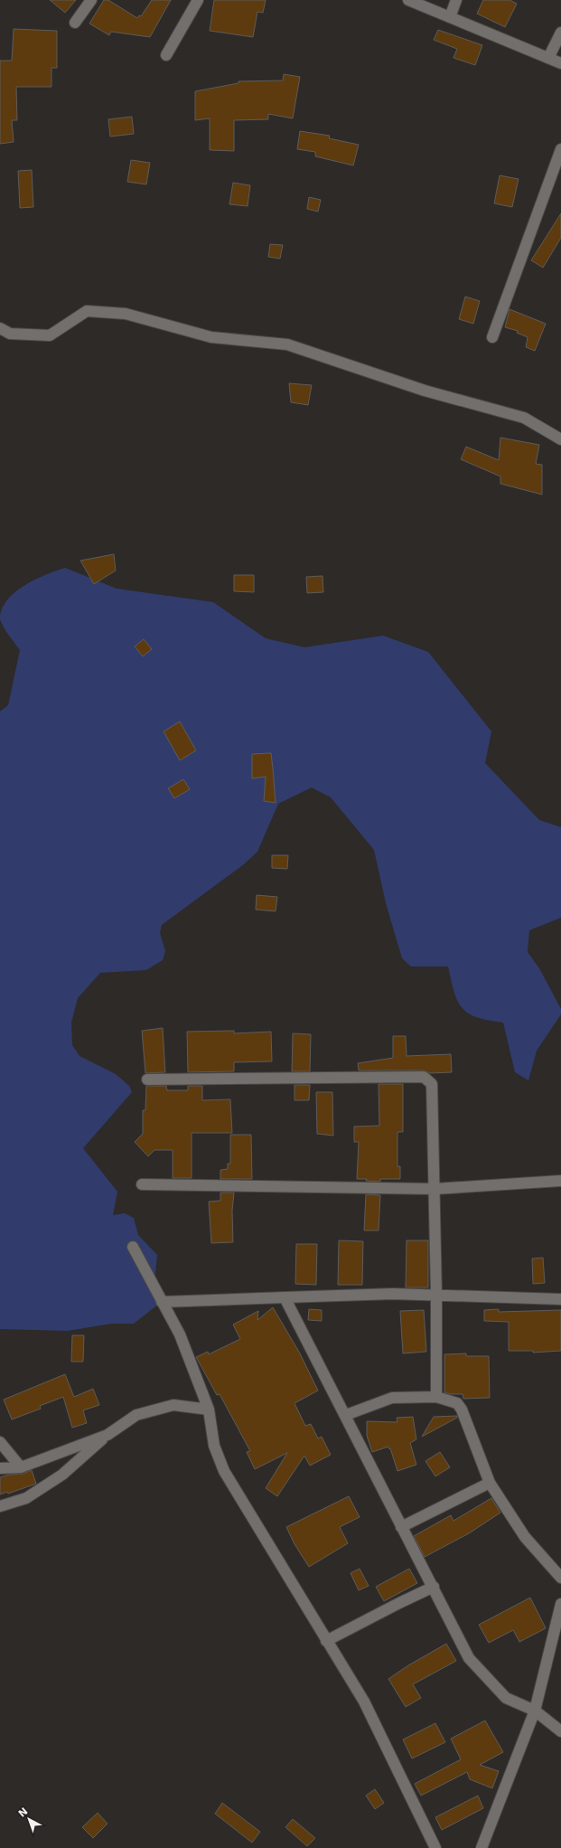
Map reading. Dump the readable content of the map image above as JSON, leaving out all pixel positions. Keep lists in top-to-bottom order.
{
  "north": "top left"
}
